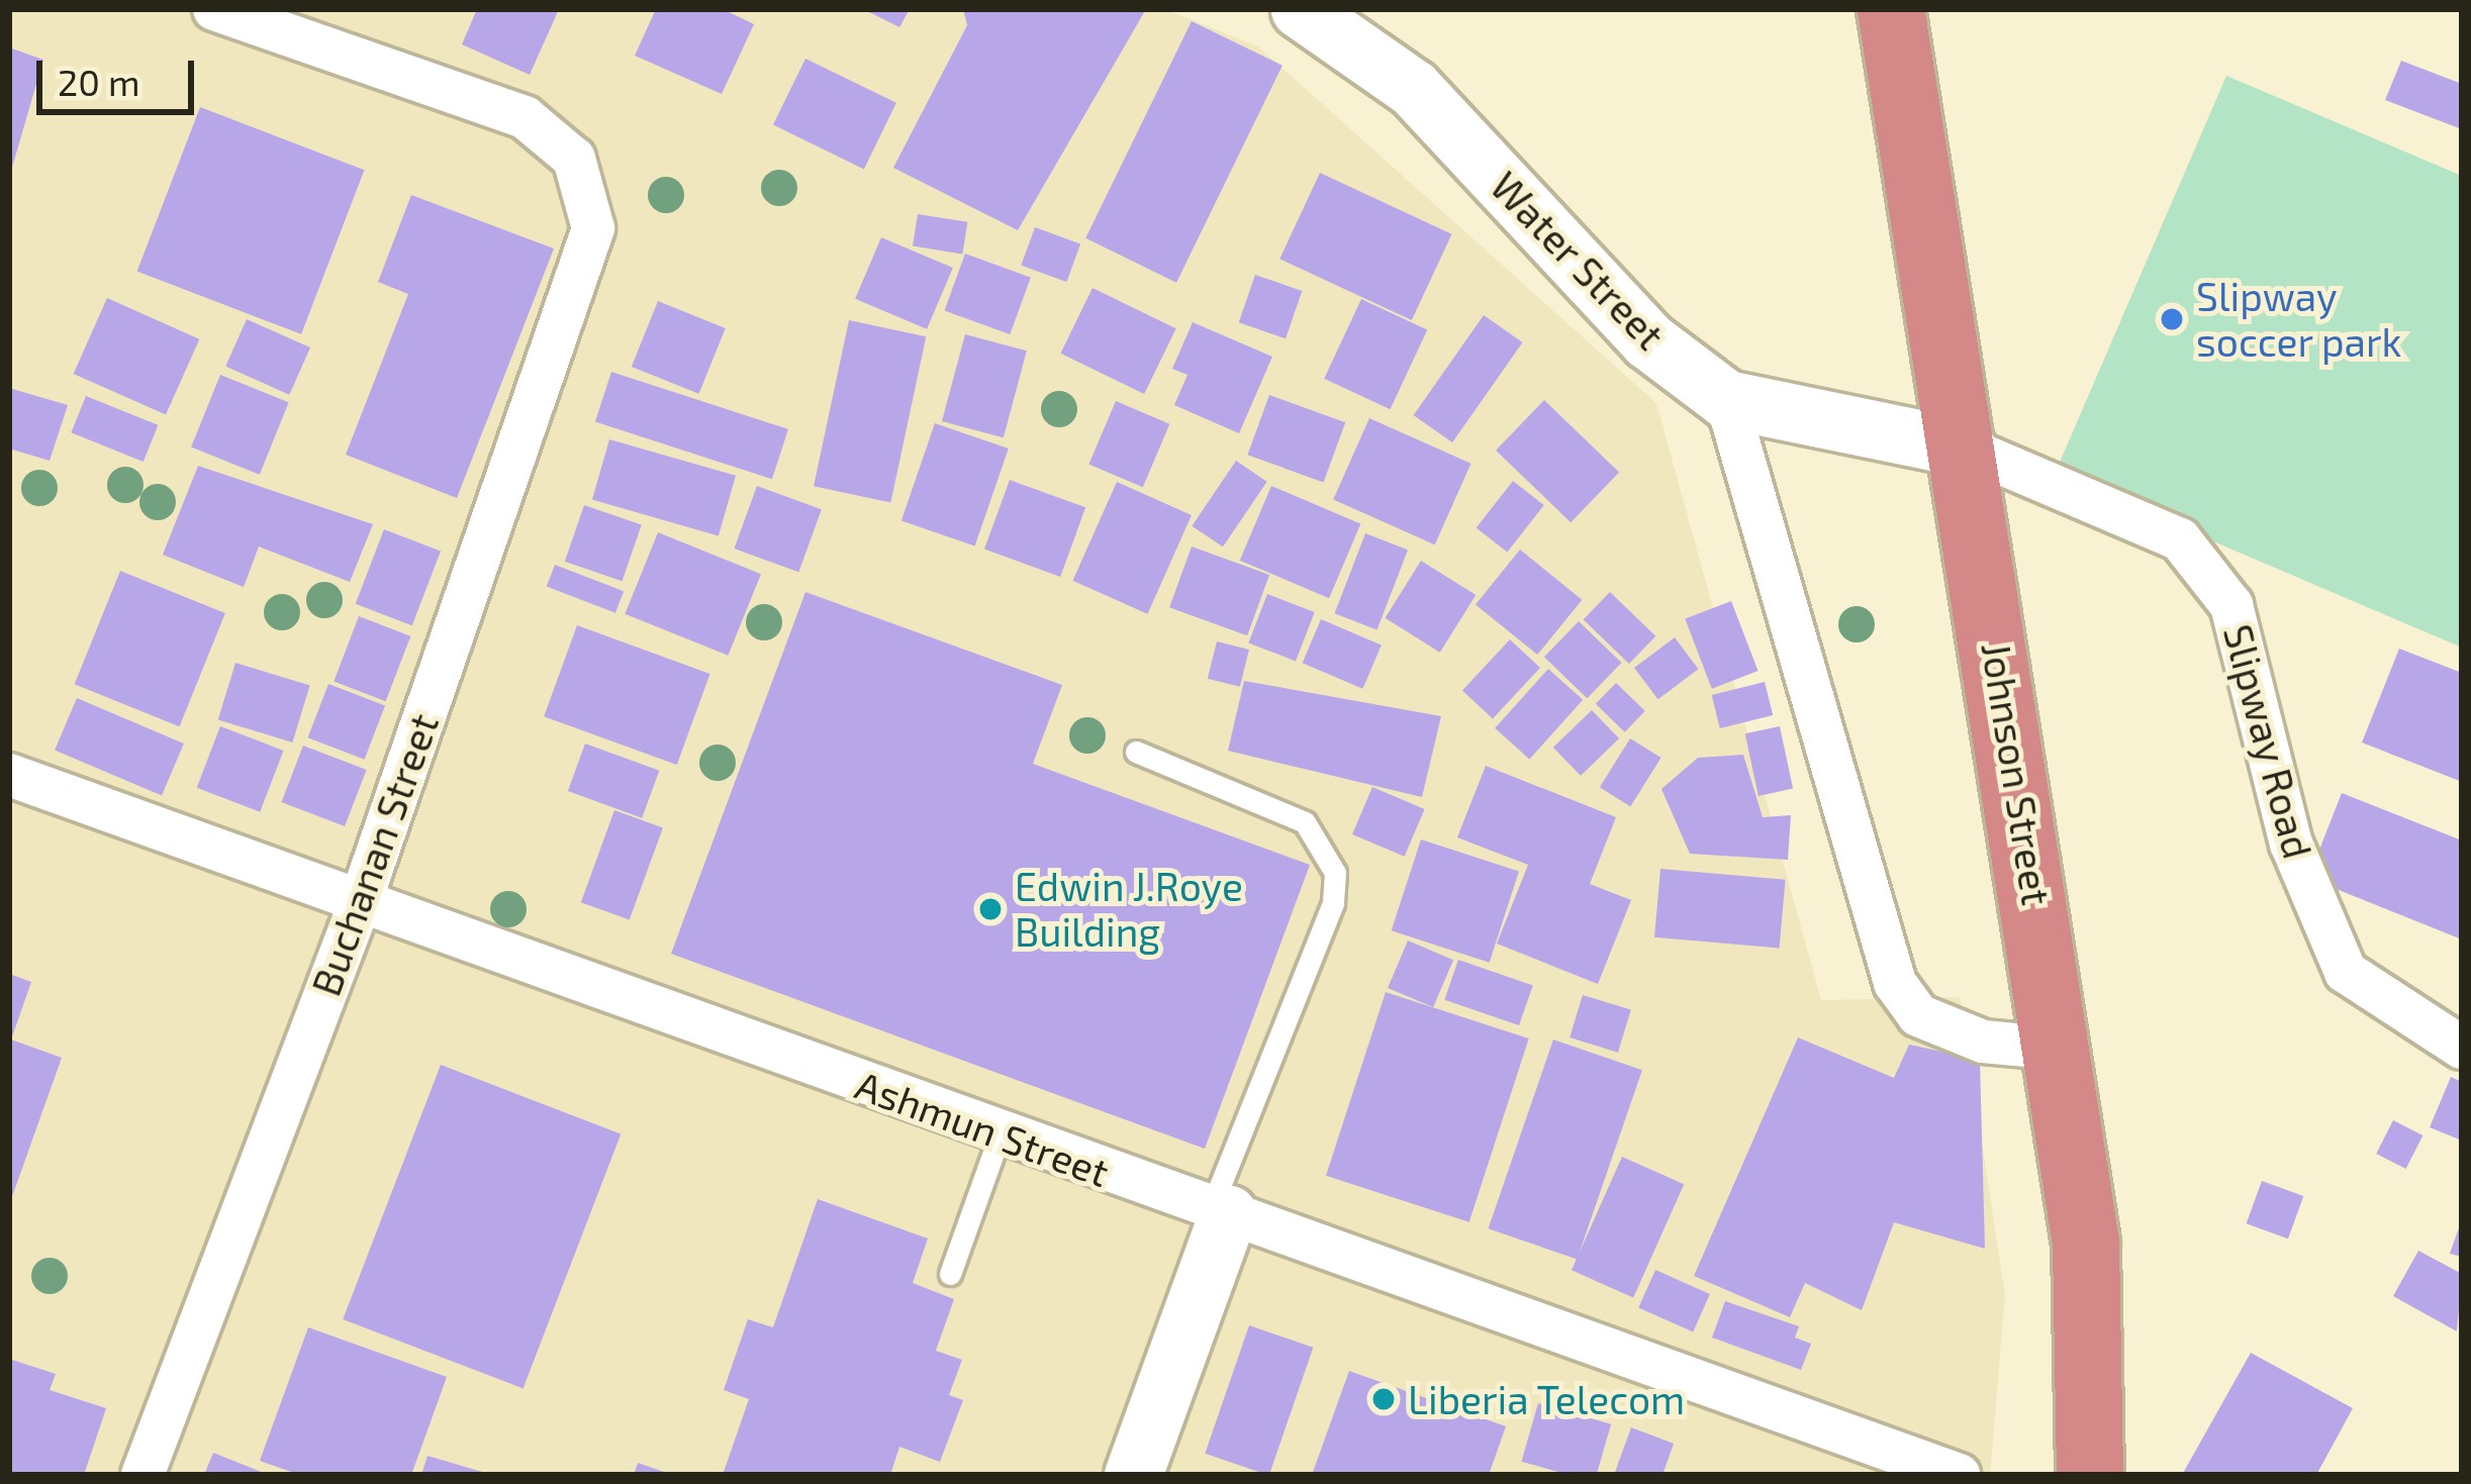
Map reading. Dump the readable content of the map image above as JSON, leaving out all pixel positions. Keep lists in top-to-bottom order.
{
  "streets": {
    "highway": ["Johnson Street"],
    "street": [
      "Water Street",
      "Slipway Road",
      "Buchanan Street",
      "Ashmun Street"
    ]
  },
  "crossings": [
    ["Water Street", "Slipway Road"],
    ["Water Street", "Johnson Street"],
    ["Slipway Road", "Johnson Street"],
    ["Buchanan Street", "Ashmun Street"]
  ],
  "places": ["Slipway soccer park", "Edwin J.Roye Building", "Liberia Telecom"],
  "scale_bar": "20 m"
}
